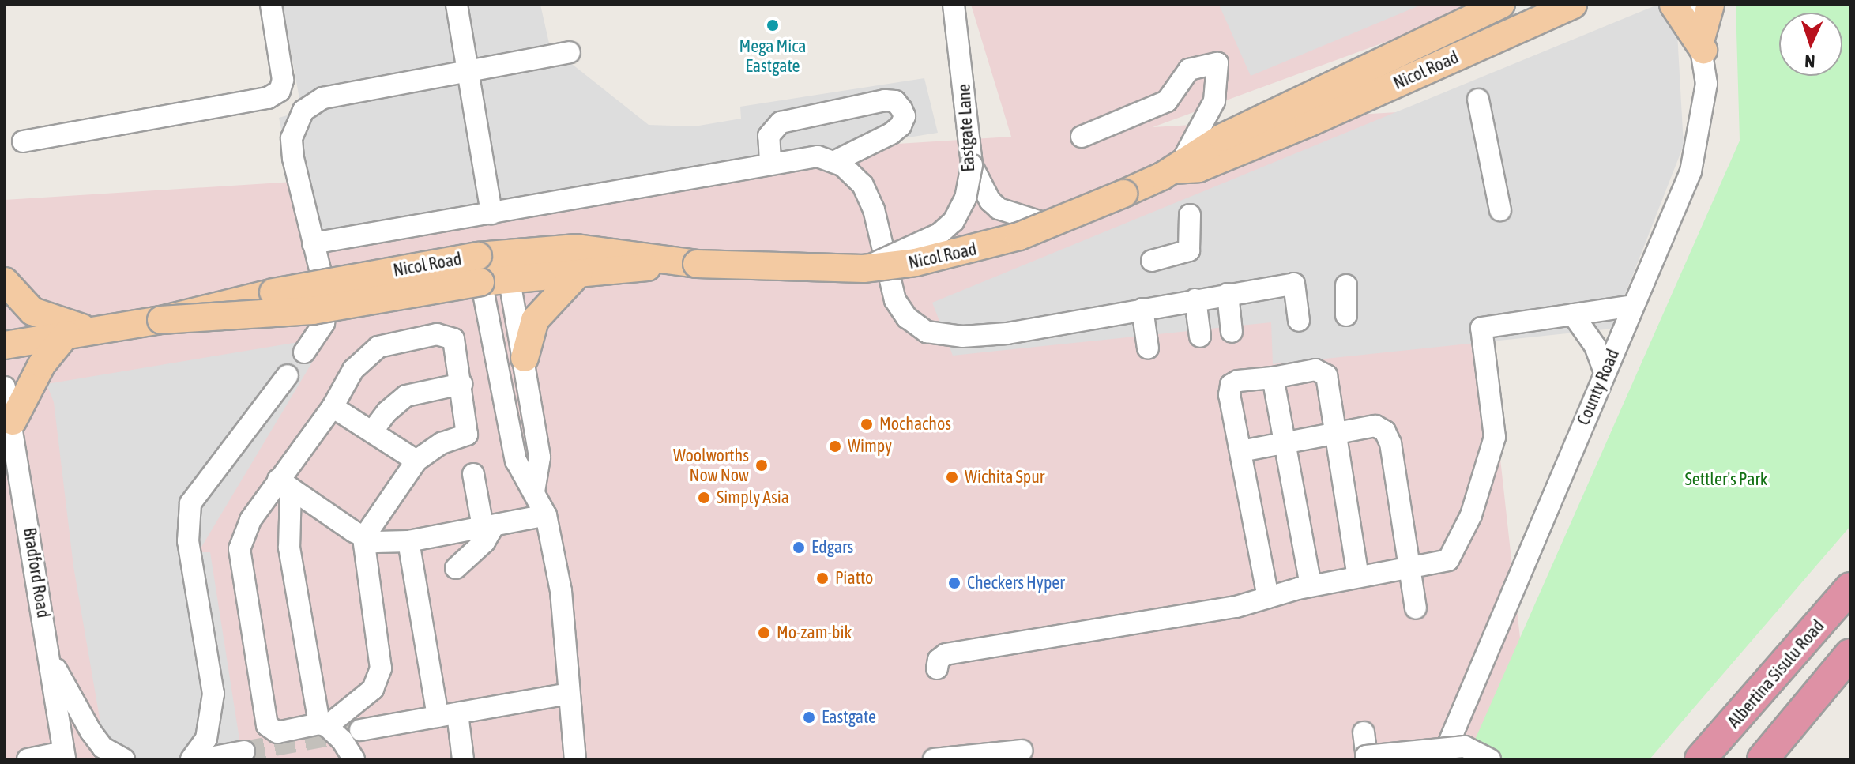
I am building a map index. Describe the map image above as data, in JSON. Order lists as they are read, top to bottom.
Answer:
{
  "streets": {
    "highway": ["Albertina Sisulu Road"],
    "main road": ["Nicol Road"],
    "street": ["Eastgate Lane", "County Road", "Bradford Road"]
  },
  "crossings": [
    ["Nicol Road", "Eastgate Lane"]
  ],
  "parks": ["Settler's Park"],
  "places": [
    "Mega Mica Eastgate",
    "Mochachos",
    "Wimpy",
    "Woolworths Now Now",
    "Wichita Spur",
    "Simply Asia",
    "Edgars",
    "Piatto",
    "Checkers Hyper",
    "Mo-zam-bik",
    "Eastgate"
  ],
  "north": "bottom"
}
